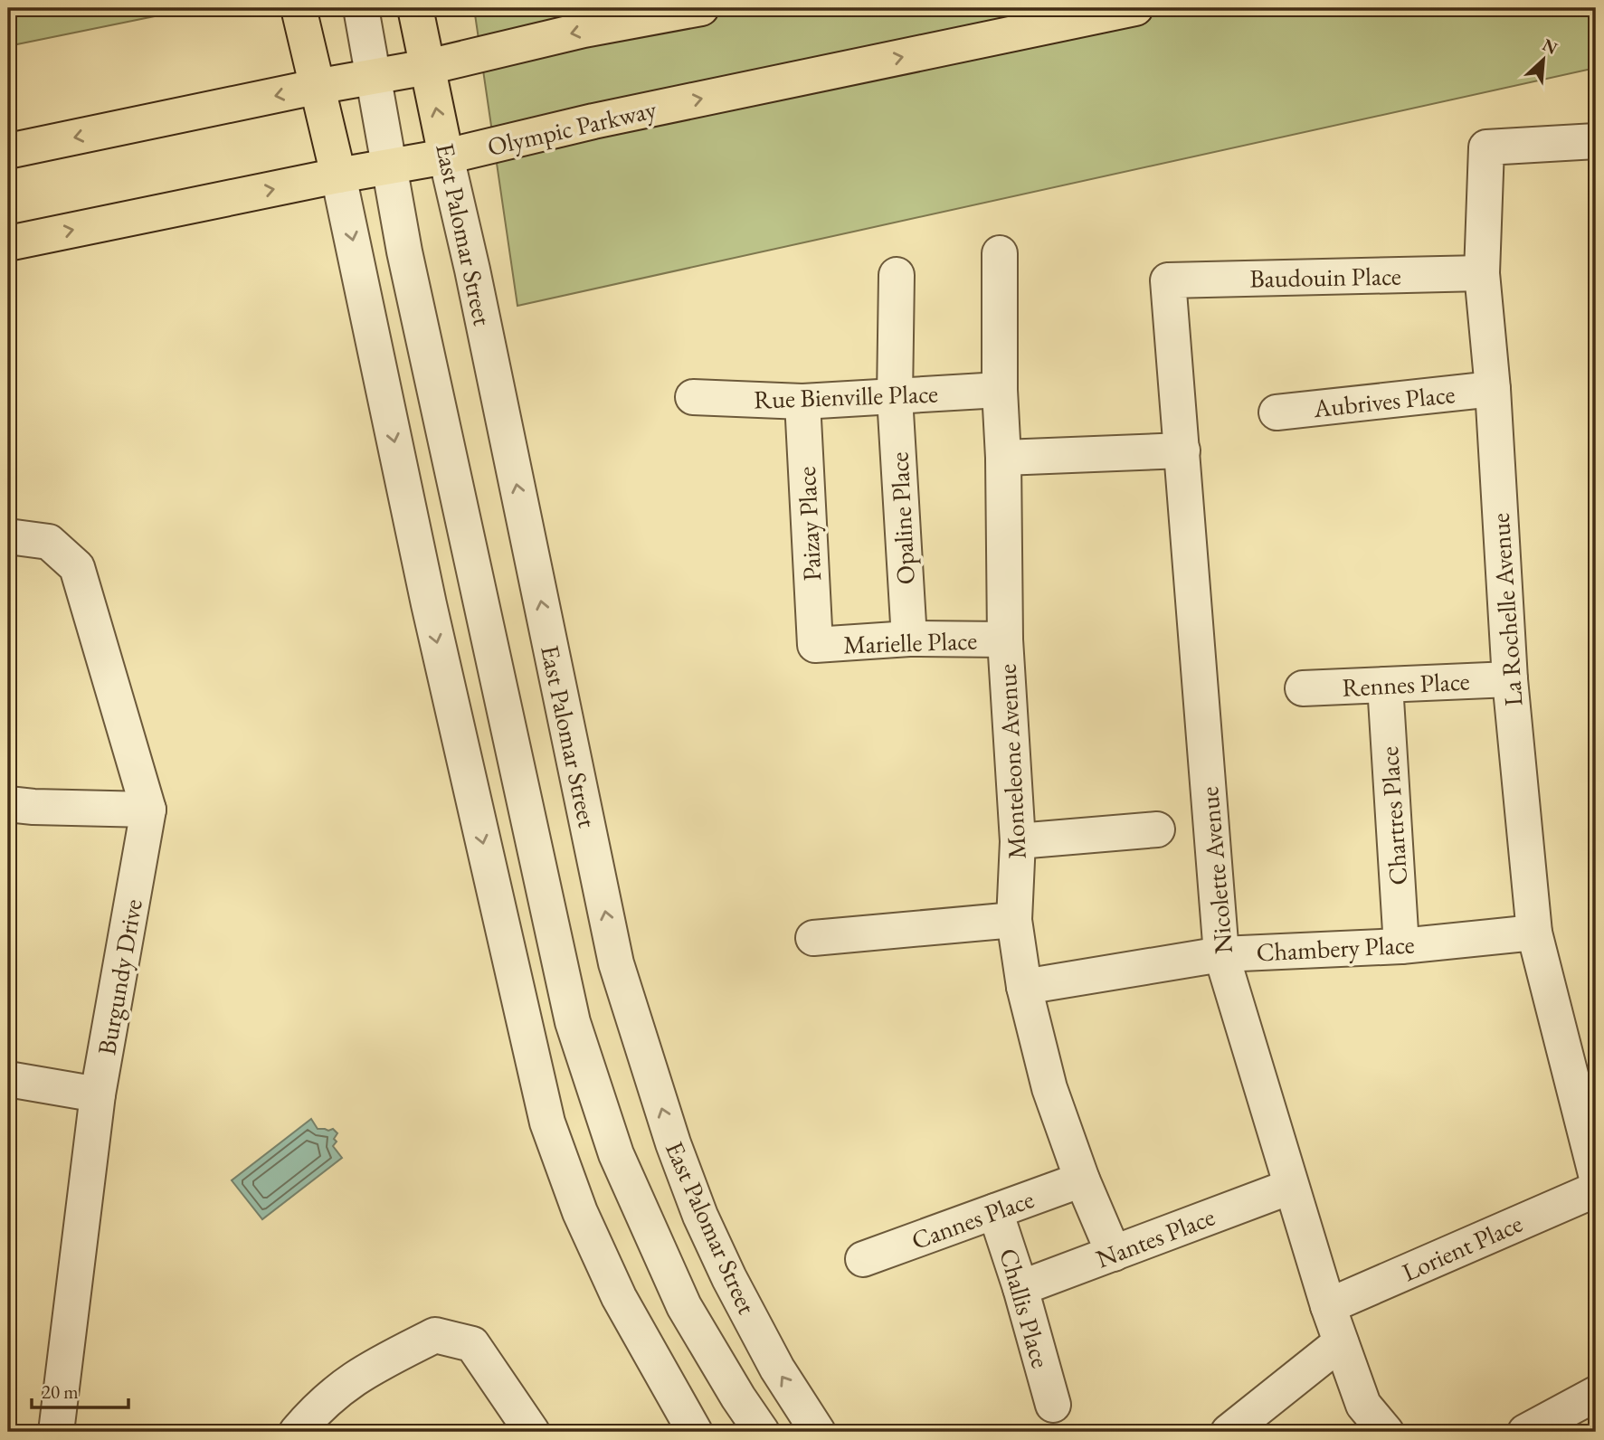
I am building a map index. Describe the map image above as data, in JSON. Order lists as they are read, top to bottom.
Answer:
{
  "streets": {
    "main road": ["Olympic Parkway", "East Palomar Street"],
    "street": [
      "Baudouin Place",
      "Rue Bienville Place",
      "Aubrives Place",
      "Opaline Place",
      "Paizay Place",
      "La Rochelle Avenue",
      "Marielle Place",
      "Rennes Place",
      "Monteleone Avenue",
      "Chartres Place",
      "Nicolette Avenue",
      "Chambery Place",
      "Burgundy Drive",
      "Cannes Place",
      "Nantes Place",
      "Lorient Place",
      "Challis Place"
    ]
  },
  "crossings": [
    ["Olympic Parkway", "East Palomar Street"],
    ["Baudouin Place", "La Rochelle Avenue"],
    ["Baudouin Place", "Nicolette Avenue"],
    ["Rue Bienville Place", "Opaline Place"],
    ["Rue Bienville Place", "Paizay Place"],
    ["Rue Bienville Place", "Monteleone Avenue"],
    ["Aubrives Place", "La Rochelle Avenue"],
    ["Opaline Place", "Marielle Place"],
    ["Paizay Place", "Marielle Place"],
    ["La Rochelle Avenue", "Rennes Place"],
    ["La Rochelle Avenue", "Chambery Place"],
    ["Marielle Place", "Monteleone Avenue"],
    ["Rennes Place", "Chartres Place"],
    ["Monteleone Avenue", "Chambery Place"],
    ["Monteleone Avenue", "Cannes Place"],
    ["Monteleone Avenue", "Nantes Place"],
    ["Chartres Place", "Chambery Place"],
    ["Nicolette Avenue", "Chambery Place"],
    ["Nicolette Avenue", "Nantes Place"],
    ["Nicolette Avenue", "Lorient Place"],
    ["Cannes Place", "Challis Place"],
    ["Nantes Place", "Challis Place"]
  ],
  "one_way": ["East Palomar Street"],
  "scale_bar": "20 m",
  "north": "top right"
}
